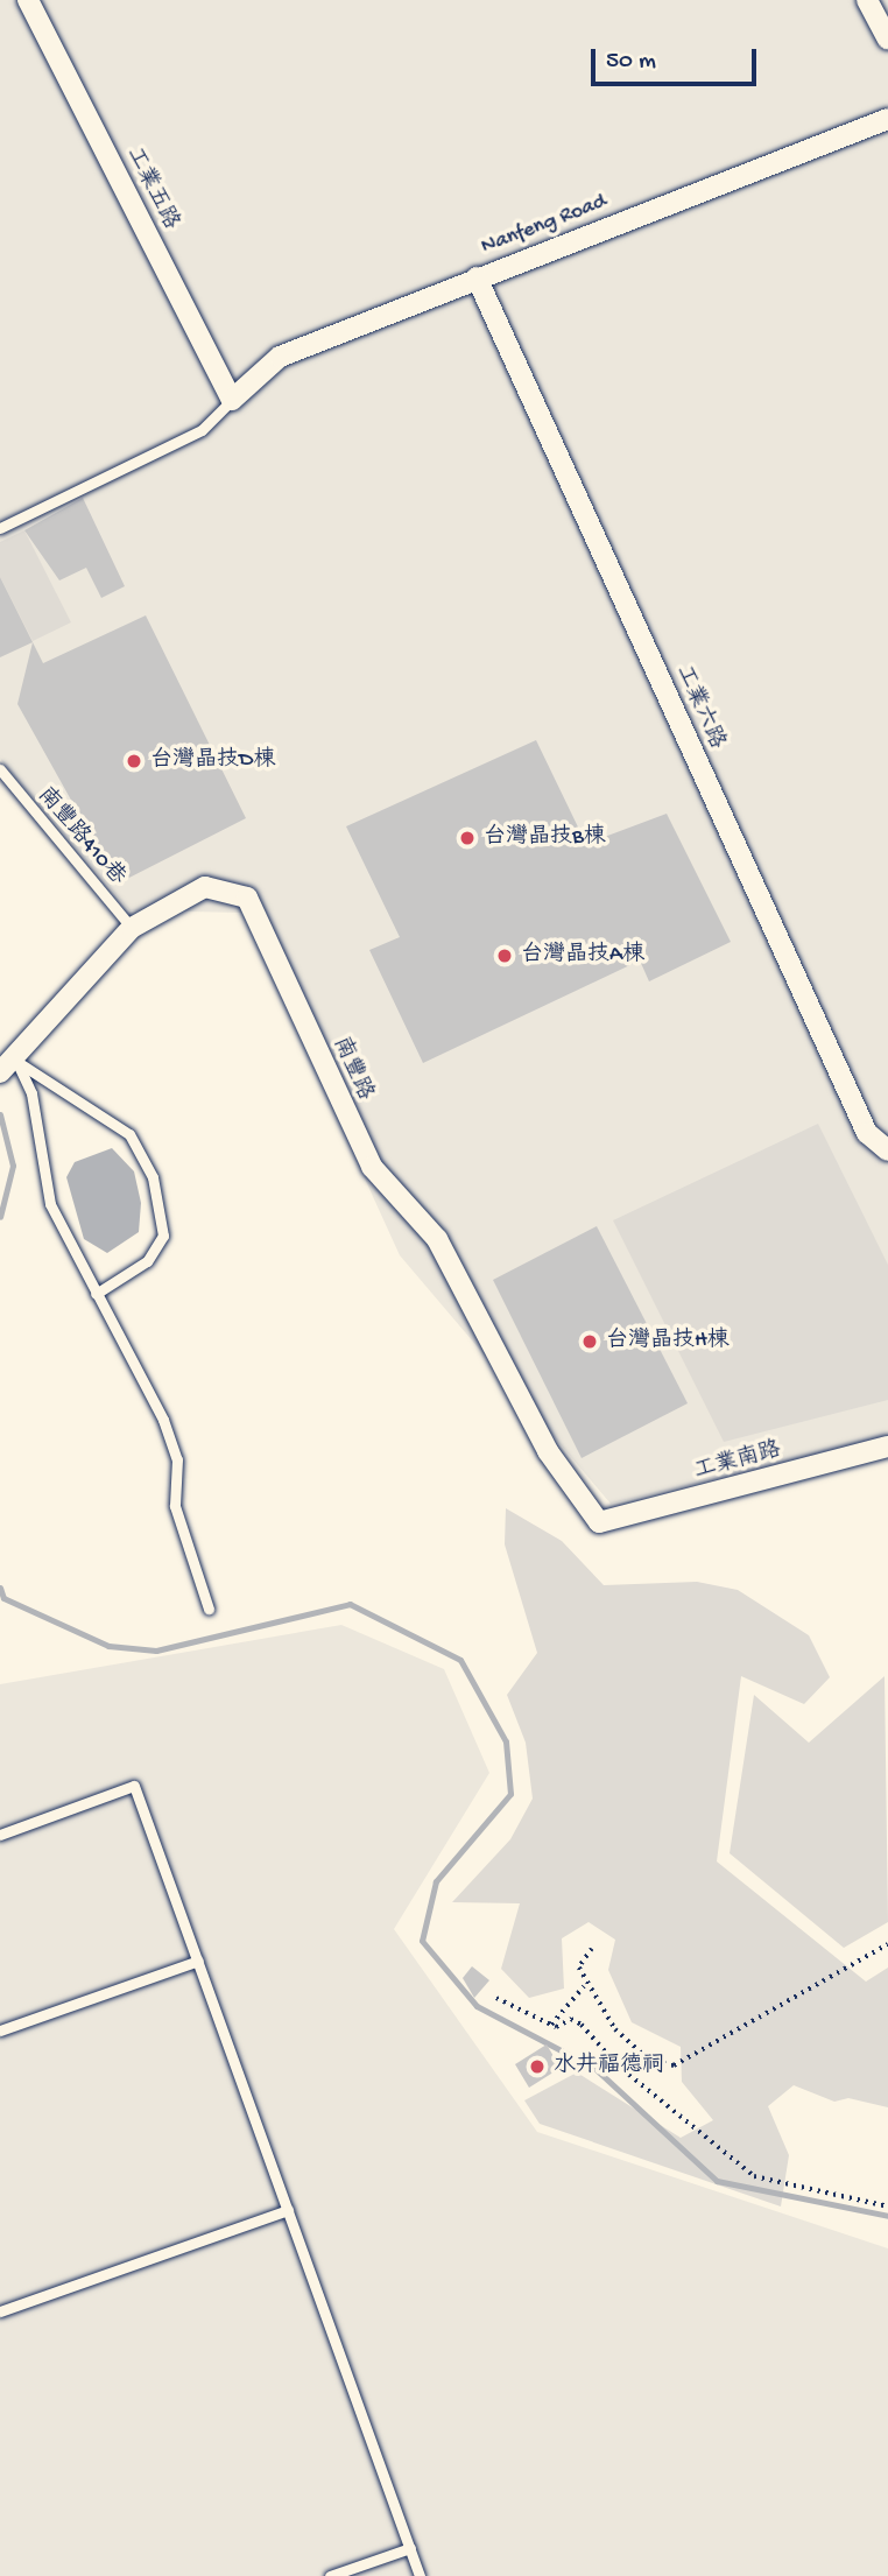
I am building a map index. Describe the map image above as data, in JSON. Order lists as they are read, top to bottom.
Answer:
{
  "streets": {
    "street": [
      "工業五路",
      "Nanfeng Road",
      "工業六路",
      "南豐路",
      "工業南路"
    ],
    "lane": ["南豐路410巷"]
  },
  "crossings": [
    ["工業五路", "Nanfeng Road"],
    ["Nanfeng Road", "工業六路"],
    ["南豐路410巷", "南豐路"],
    ["南豐路", "工業南路"]
  ],
  "places": [
    "台灣晶技D棟",
    "台灣晶技B棟",
    "台灣晶技A棟",
    "台灣晶技H棟",
    "水井福德祠"
  ],
  "scale_bar": "50 m"
}
